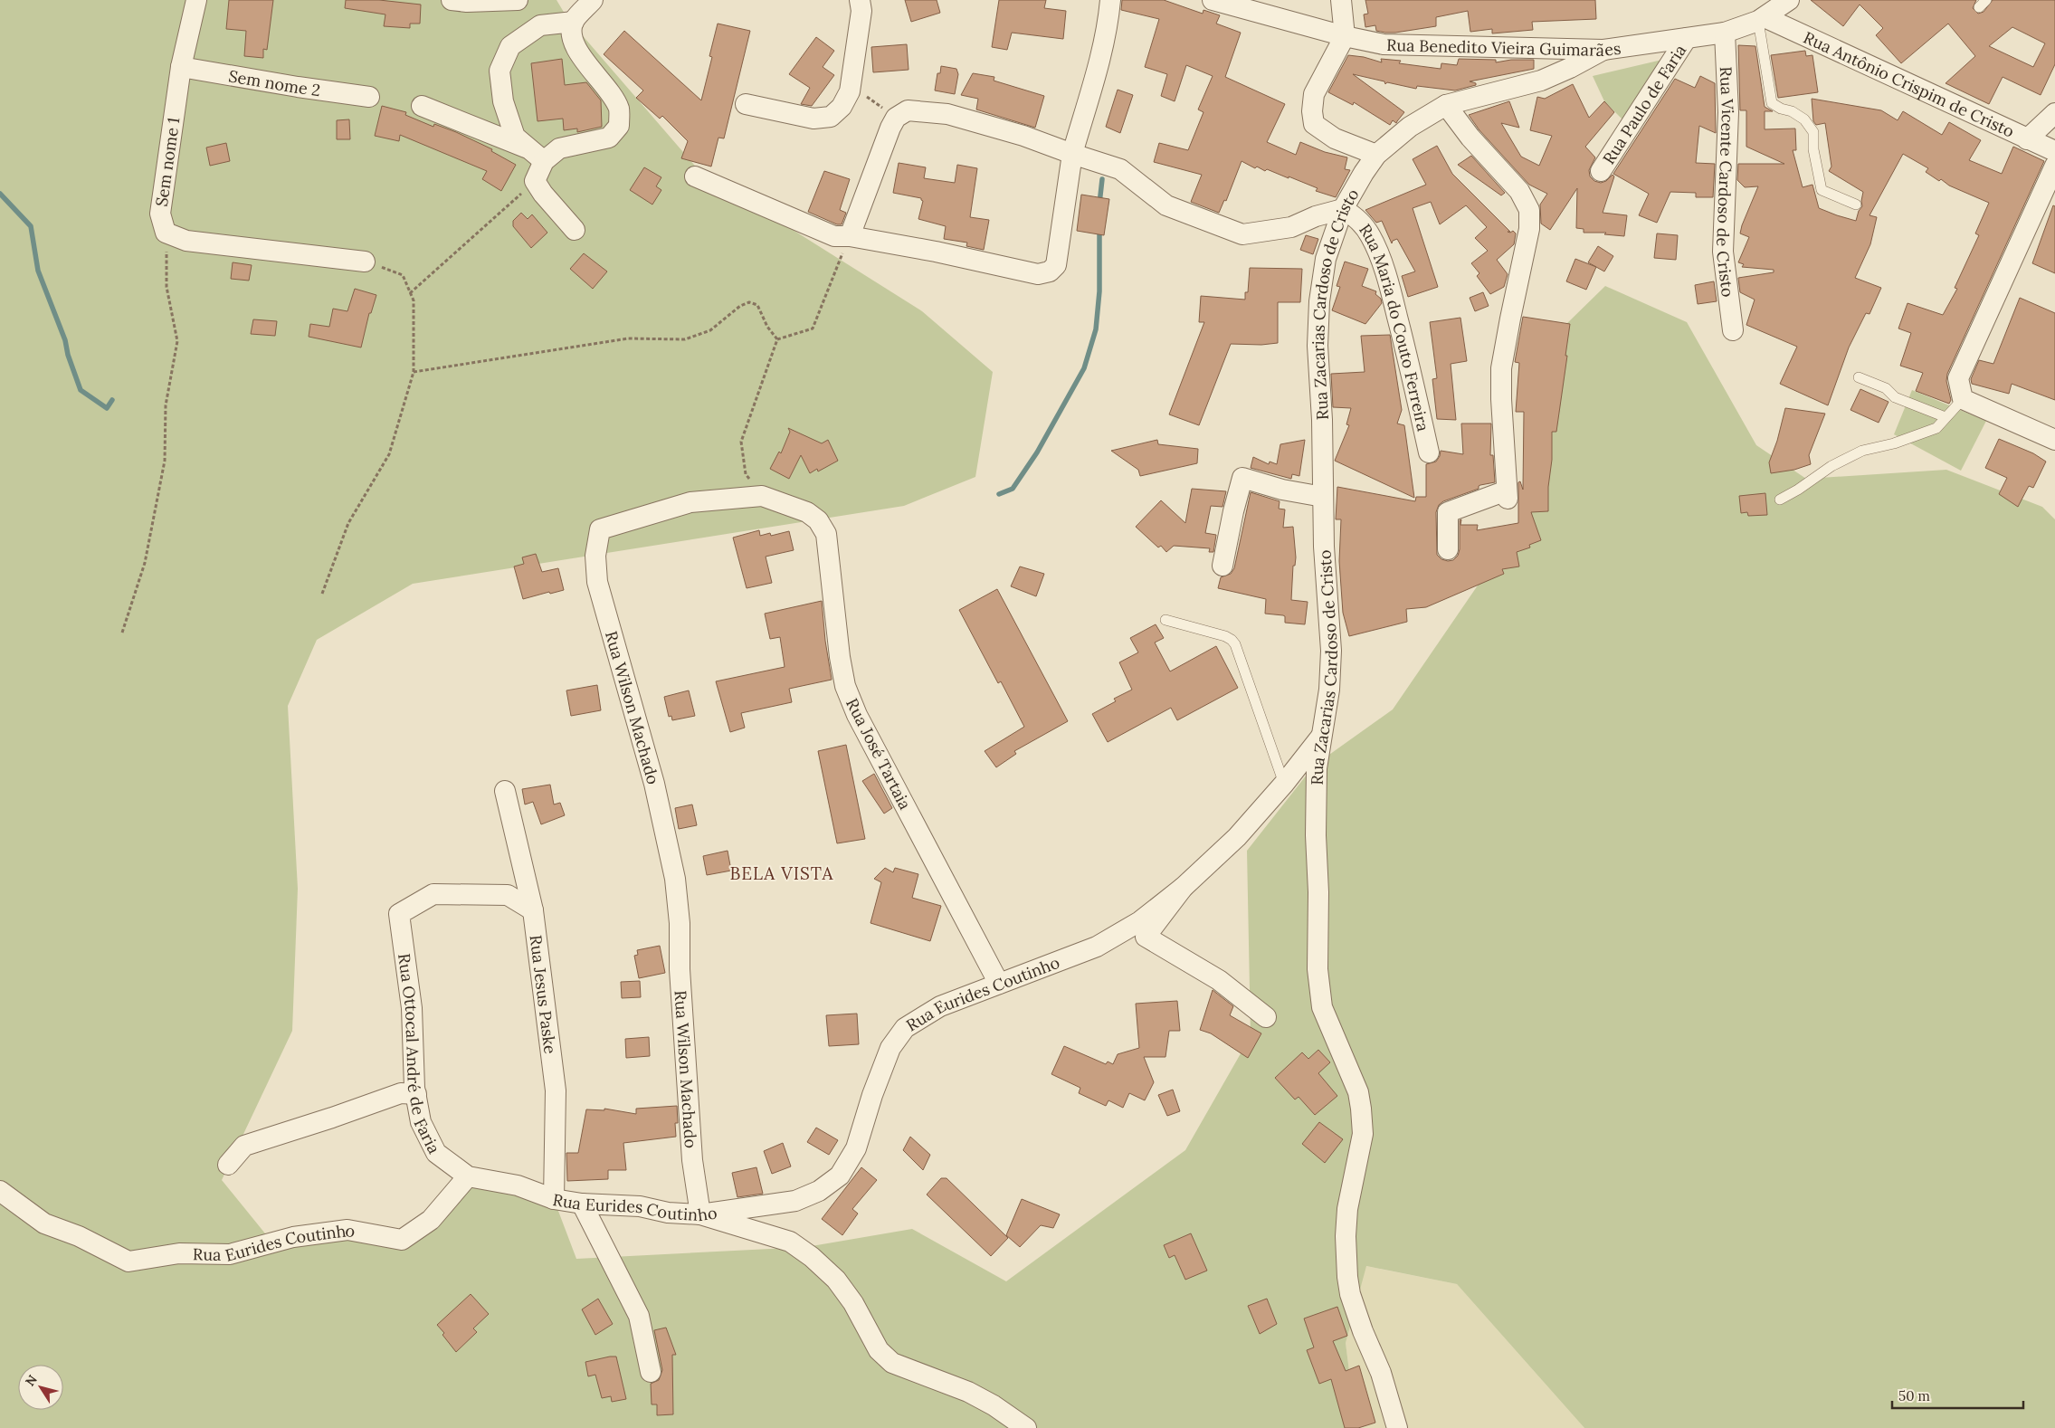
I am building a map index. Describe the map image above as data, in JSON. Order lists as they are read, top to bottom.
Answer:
{
  "streets": {
    "street": [
      "Rua Benedito Vieira Guimarães",
      "Sem nome 2",
      "Rua Antônio Crispim de Cristo",
      "Rua Paulo de Faria",
      "Sem nome 1",
      "Rua Vicente Cardoso de Cristo",
      "Rua Zacarias Cardoso de Cristo",
      "Rua Maria do Couto Ferreira",
      "Rua Wilson Machado",
      "Rua José Tartaia",
      "Rua Jesus Paske",
      "Rua Eurides Coutinho",
      "Rua Ottocal André de Faria"
    ]
  },
  "crossings": [
    ["Rua Benedito Vieira Guimarães", "Rua Antônio Crispim de Cristo"],
    ["Rua Benedito Vieira Guimarães", "Rua Paulo de Faria"],
    ["Rua Benedito Vieira Guimarães", "Rua Vicente Cardoso de Cristo"],
    ["Rua Benedito Vieira Guimarães", "Rua Zacarias Cardoso de Cristo"],
    ["Sem nome 2", "Sem nome 1"],
    ["Rua Zacarias Cardoso de Cristo", "Rua Maria do Couto Ferreira"],
    ["Rua Wilson Machado", "Rua José Tartaia"],
    ["Rua Wilson Machado", "Rua Eurides Coutinho"],
    ["Rua José Tartaia", "Rua Eurides Coutinho"],
    ["Rua Jesus Paske", "Rua Eurides Coutinho"],
    ["Rua Jesus Paske", "Rua Ottocal André de Faria"],
    ["Rua Eurides Coutinho", "Rua Ottocal André de Faria"]
  ],
  "districts": ["BELA VISTA"],
  "scale_bar": "50 m",
  "north": "top left"
}
